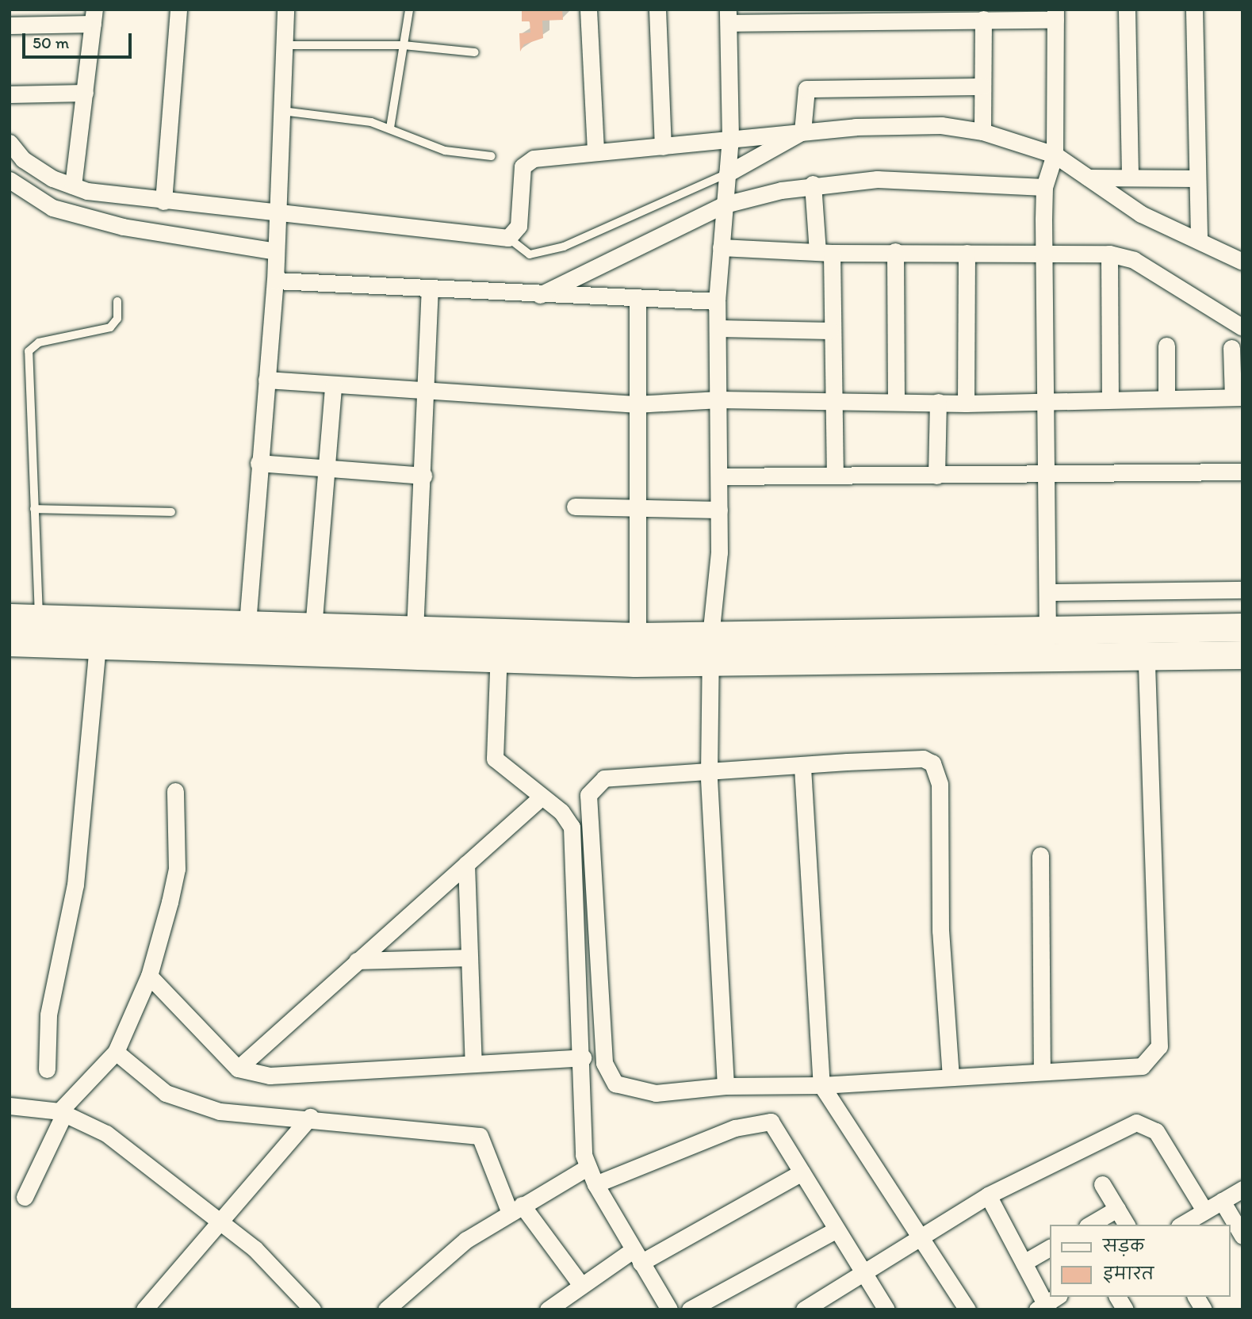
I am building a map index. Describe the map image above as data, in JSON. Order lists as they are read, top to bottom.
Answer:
{
  "legend": ["सड़क", "इमारत"],
  "scale_bar": "50 m"
}
